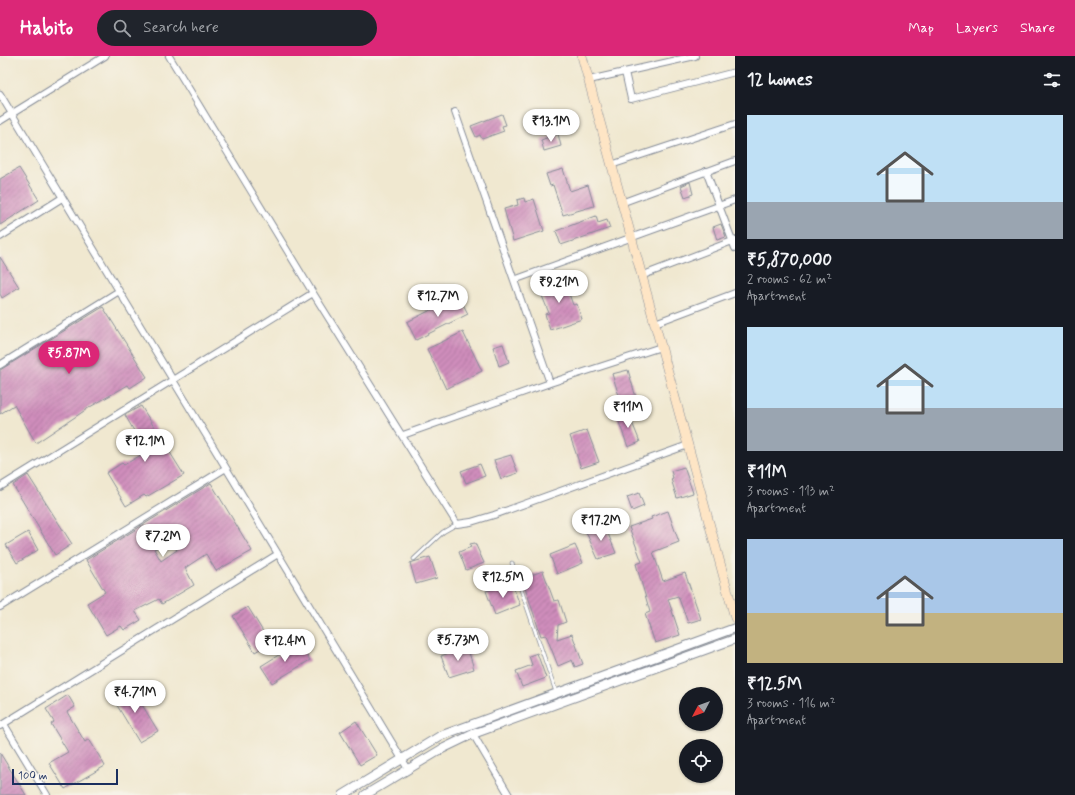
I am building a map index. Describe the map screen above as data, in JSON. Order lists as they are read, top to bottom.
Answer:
{
  "scale_bar": "100 m",
  "north": "bottom left",
  "page": {
    "header": "Habito",
    "search": "Search here",
    "nav": ["Map", "Layers", "Share"],
    "heading": "12 homes",
    "list": [
      {
        "name": "₹5,870,000",
        "note": "2 rooms · 62 m² · Apartment"
      },
      {
        "name": "₹11M",
        "note": "3 rooms · 113 m² · Apartment"
      },
      {
        "name": "₹12.5M",
        "note": "3 rooms · 116 m² · Apartment"
      }
    ],
    "price": [
      "₹13.1M",
      "₹9.21M",
      "₹12.7M",
      "₹5.87M",
      "₹11M",
      "₹12.1M",
      "₹17.2M",
      "₹7.2M",
      "₹12.5M",
      "₹5.73M",
      "₹12.4M",
      "₹4.71M"
    ],
    "scale": "100 m"
  }
}
